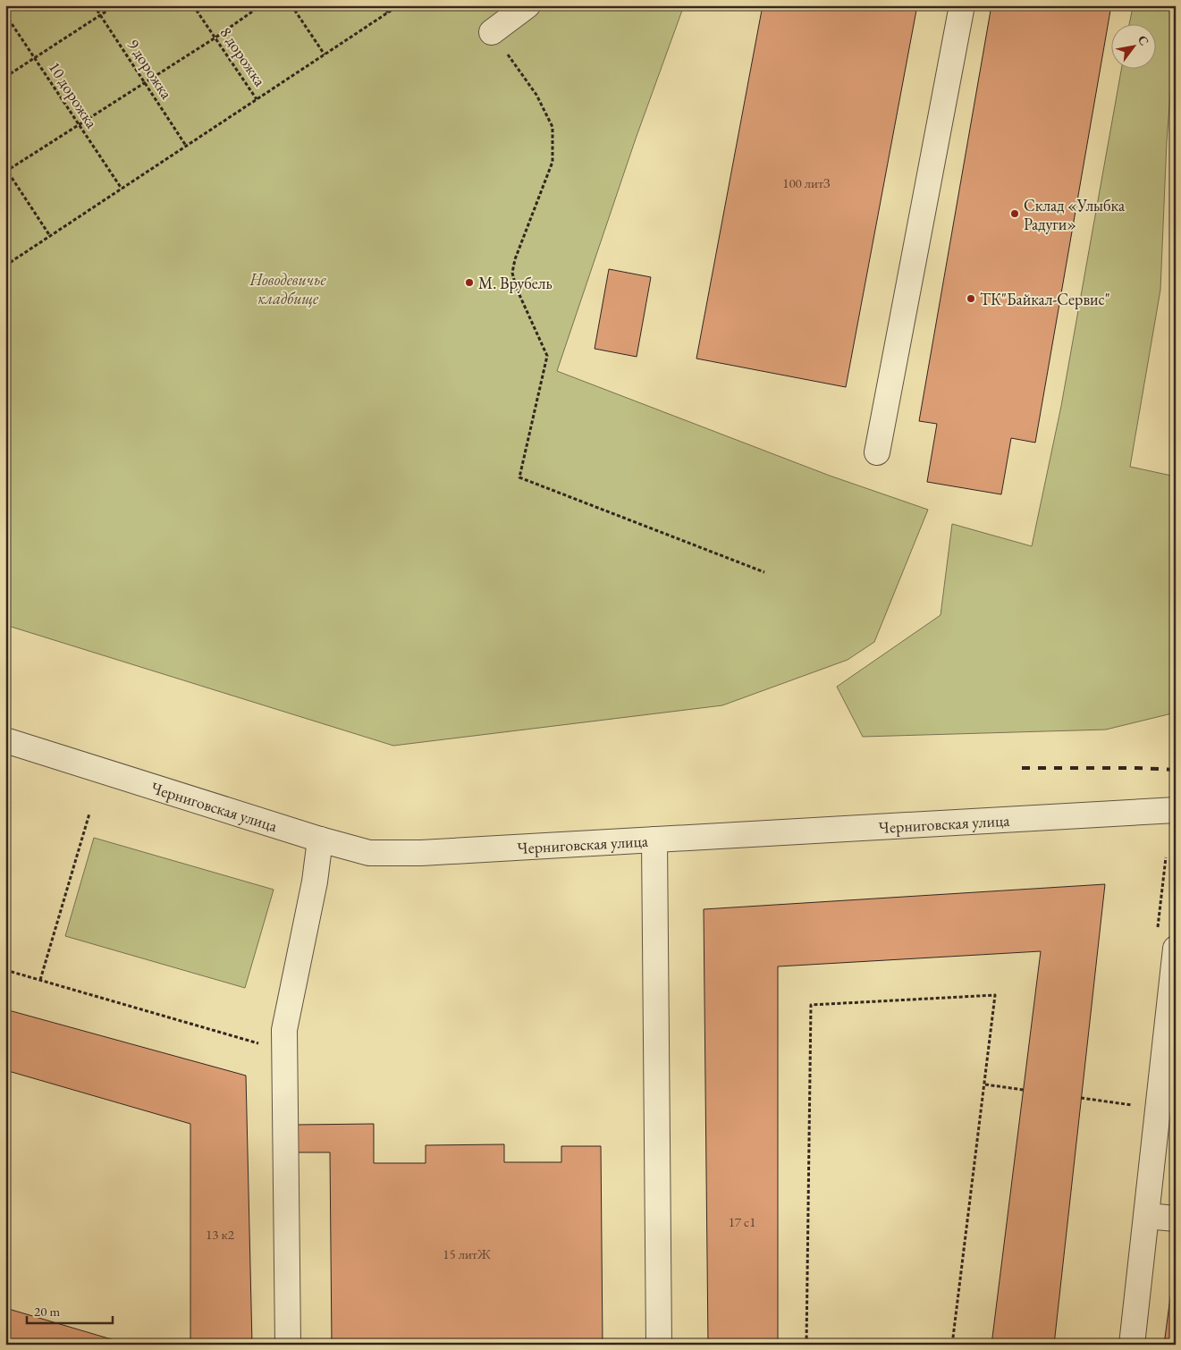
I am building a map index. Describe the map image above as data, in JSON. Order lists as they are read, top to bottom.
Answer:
{
  "streets": {
    "street": ["Черниговская улица"],
    "path": ["8 дорожка", "9 дорожка", "10 дорожка"]
  },
  "parks": ["Новодевичье кладбище"],
  "places": ["Склад «Улыбка Радуги»", "М. Врубель", "ТК\"Байкал-Сервис\""],
  "house_numbers": [
    "100 литЗ",
    "17 с1",
    "13 к2",
    "15 литЖ"
  ],
  "scale_bar": "20 m",
  "north": "top right"
}
